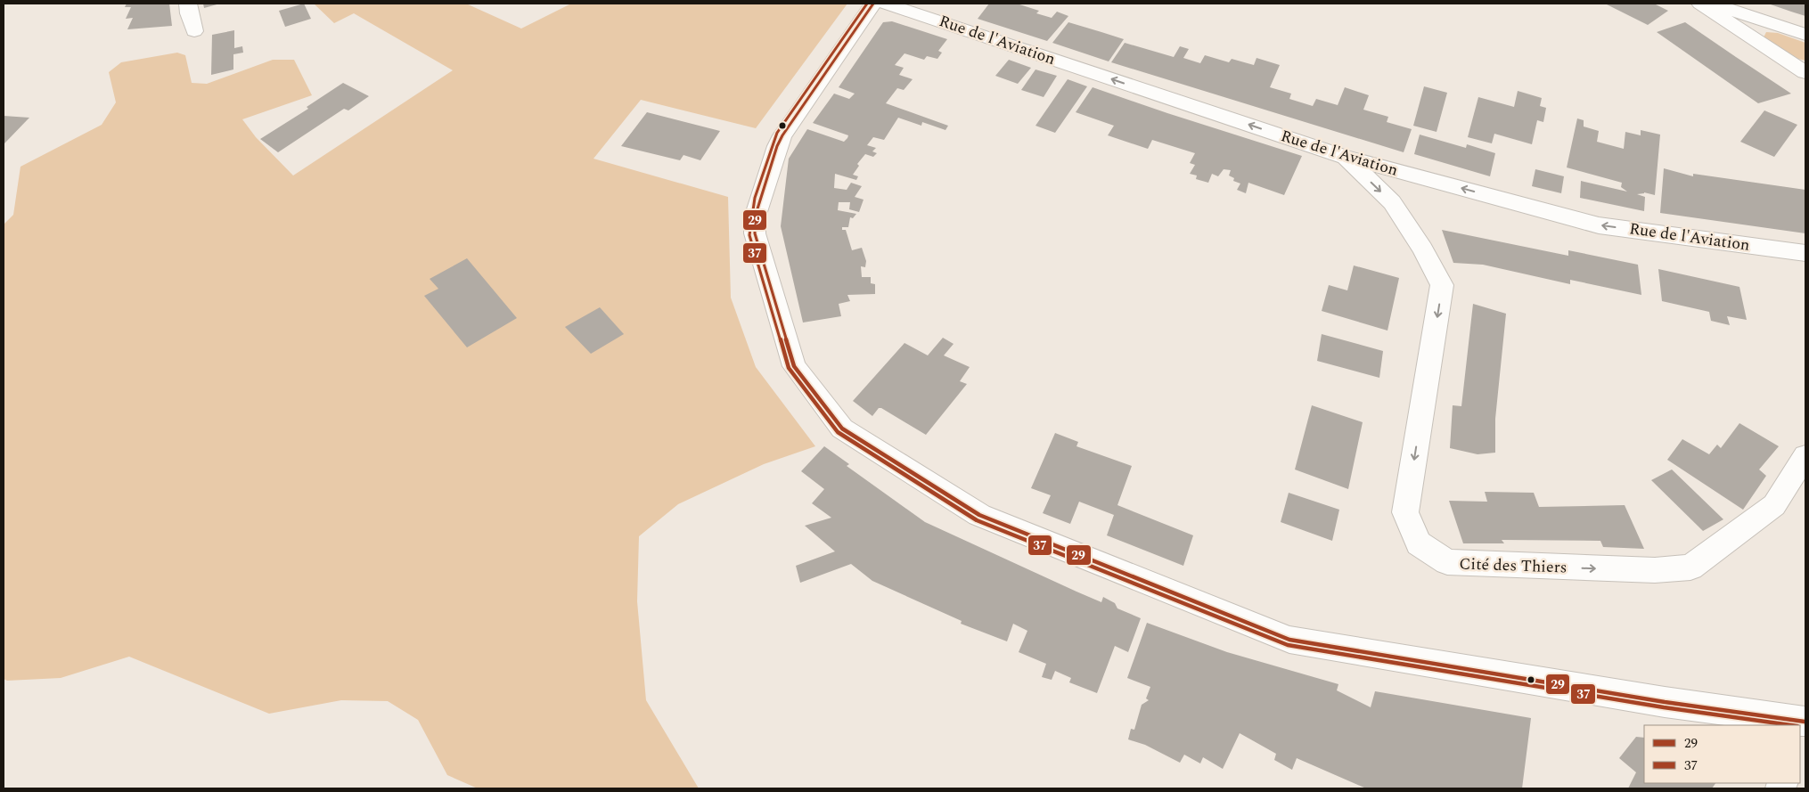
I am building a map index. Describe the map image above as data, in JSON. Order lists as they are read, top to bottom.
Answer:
{
  "streets": {
    "street": ["Rue de l'Aviation", "Cité des Thiers"]
  },
  "crossings": [
    ["Rue de l'Aviation", "Cité des Thiers"]
  ],
  "one_way": ["Rue de l'Aviation"],
  "lines": ["transit line 29", "transit line 37"],
  "legend": ["29", "37"]
}
